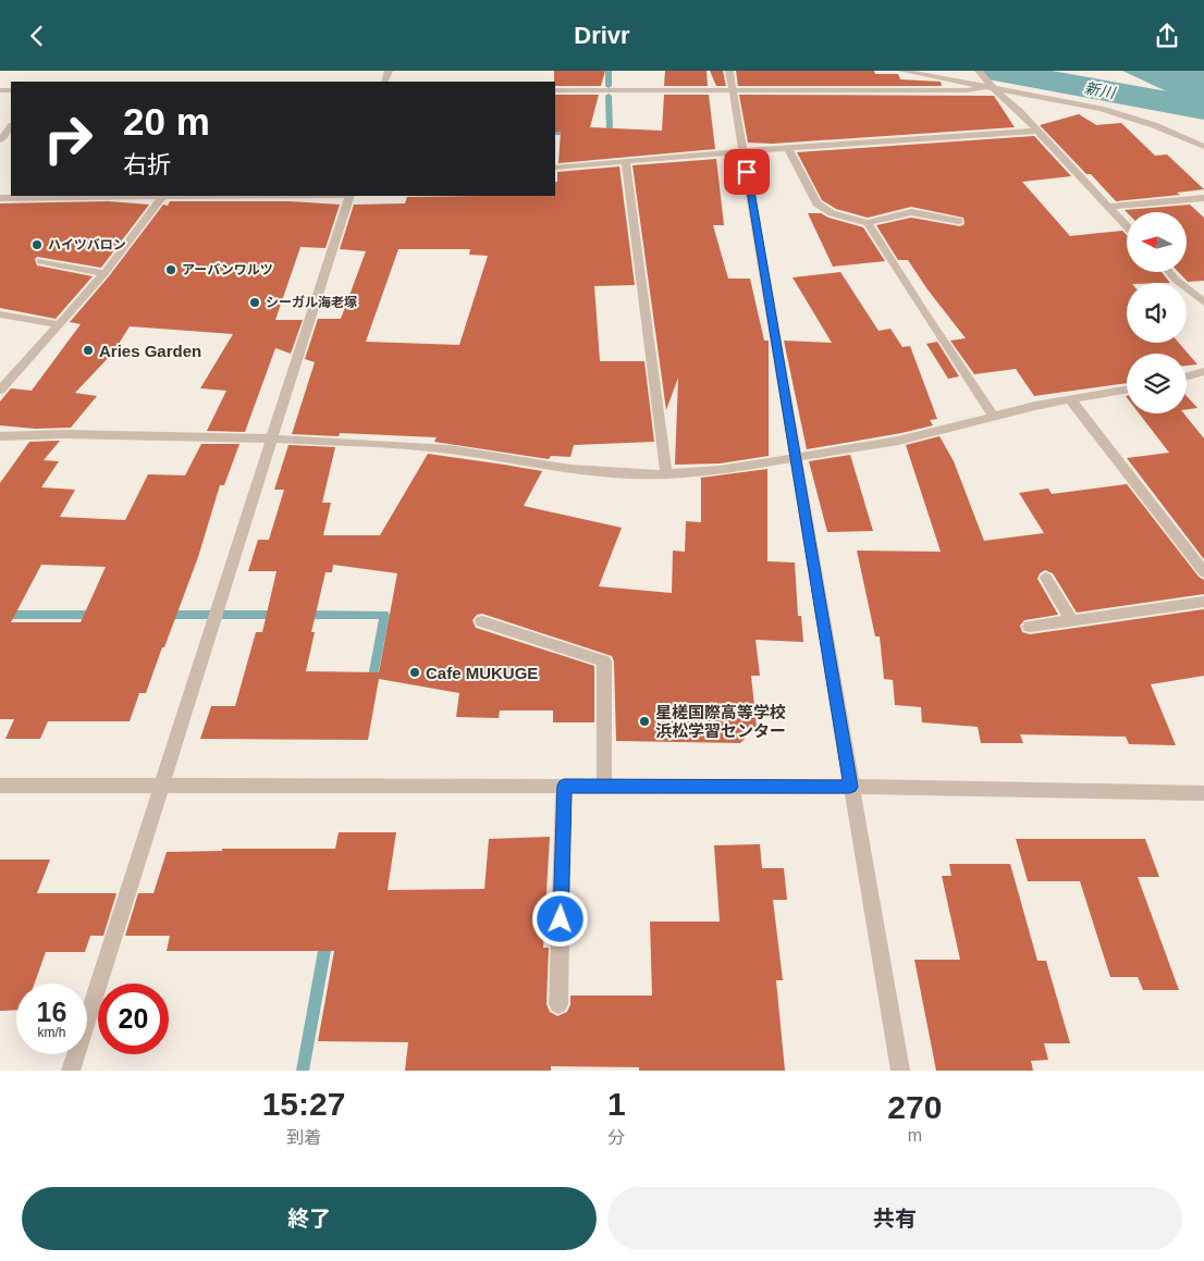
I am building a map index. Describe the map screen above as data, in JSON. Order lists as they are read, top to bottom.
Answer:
{
  "water": ["新川"],
  "places": [
    "ハイツバロン",
    "アーバンワルツ",
    "シーガル海老塚",
    "Aries Garden",
    "Cafe MUKUGE",
    "星槎国際高等学校 浜松学習センター"
  ],
  "north": "left",
  "page": {
    "header": "Drivr",
    "turn": ["20 m", "右折"],
    "speed": "16 km/h",
    "limit": "20",
    "eta": [
      "15:27",
      "到着",
      "1",
      "分",
      "270",
      "m"
    ],
    "buttons": ["終了", "共有"]
  }
}
